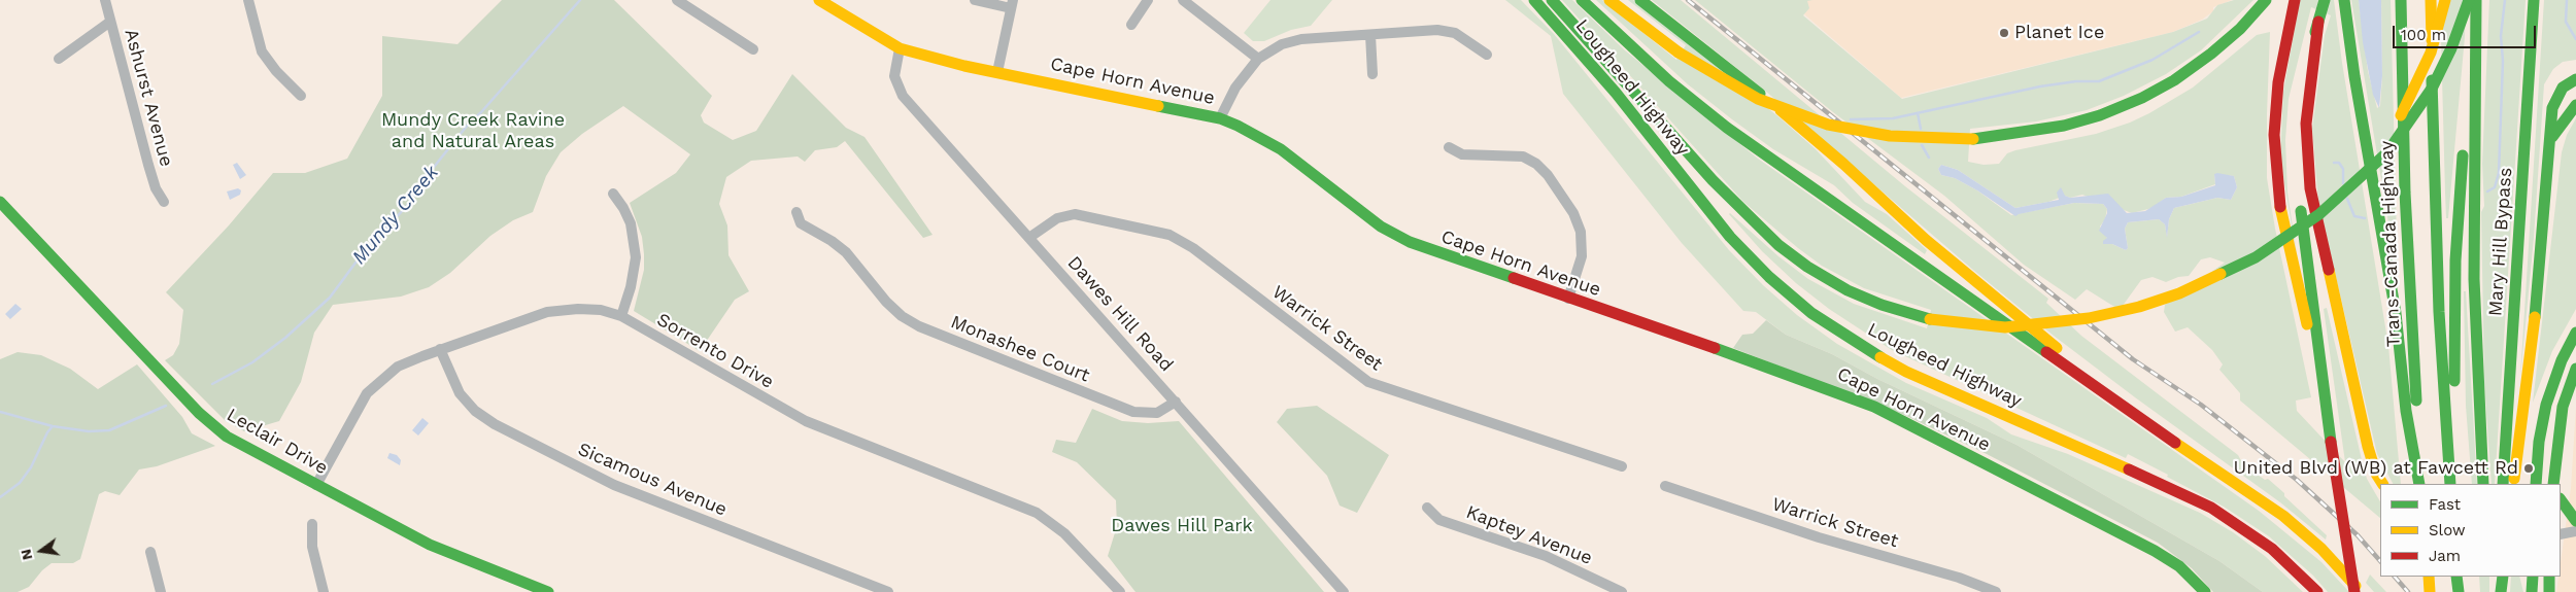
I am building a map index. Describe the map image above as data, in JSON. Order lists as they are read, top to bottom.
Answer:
{
  "streets": {
    "main road": [
      "Cape Horn Avenue",
      "Lougheed Highway",
      "Mary Hill Bypass",
      "Trans-Canada Highway",
      "Leclair Drive"
    ],
    "street": [
      "Ashurst Avenue",
      "Dawes Hill Road",
      "Warrick Street",
      "Monashee Court",
      "Sorrento Drive",
      "Sicamous Avenue",
      "Kaptey Avenue"
    ]
  },
  "crossings": [
    ["Cape Horn Avenue", "Dawes Hill Road"],
    ["Dawes Hill Road", "Warrick Street"],
    ["Dawes Hill Road", "Monashee Court"],
    ["Sorrento Drive", "Leclair Drive"],
    ["Sorrento Drive", "Sicamous Avenue"]
  ],
  "water": ["Mundy Creek"],
  "parks": ["Mundy Creek Ravine and Natural Areas", "Dawes Hill Park"],
  "places": ["Planet Ice", "United Blvd (WB) at Fawcett Rd"],
  "legend": ["Fast", "Slow", "Jam"],
  "scale_bar": "100 m",
  "north": "left"
}
